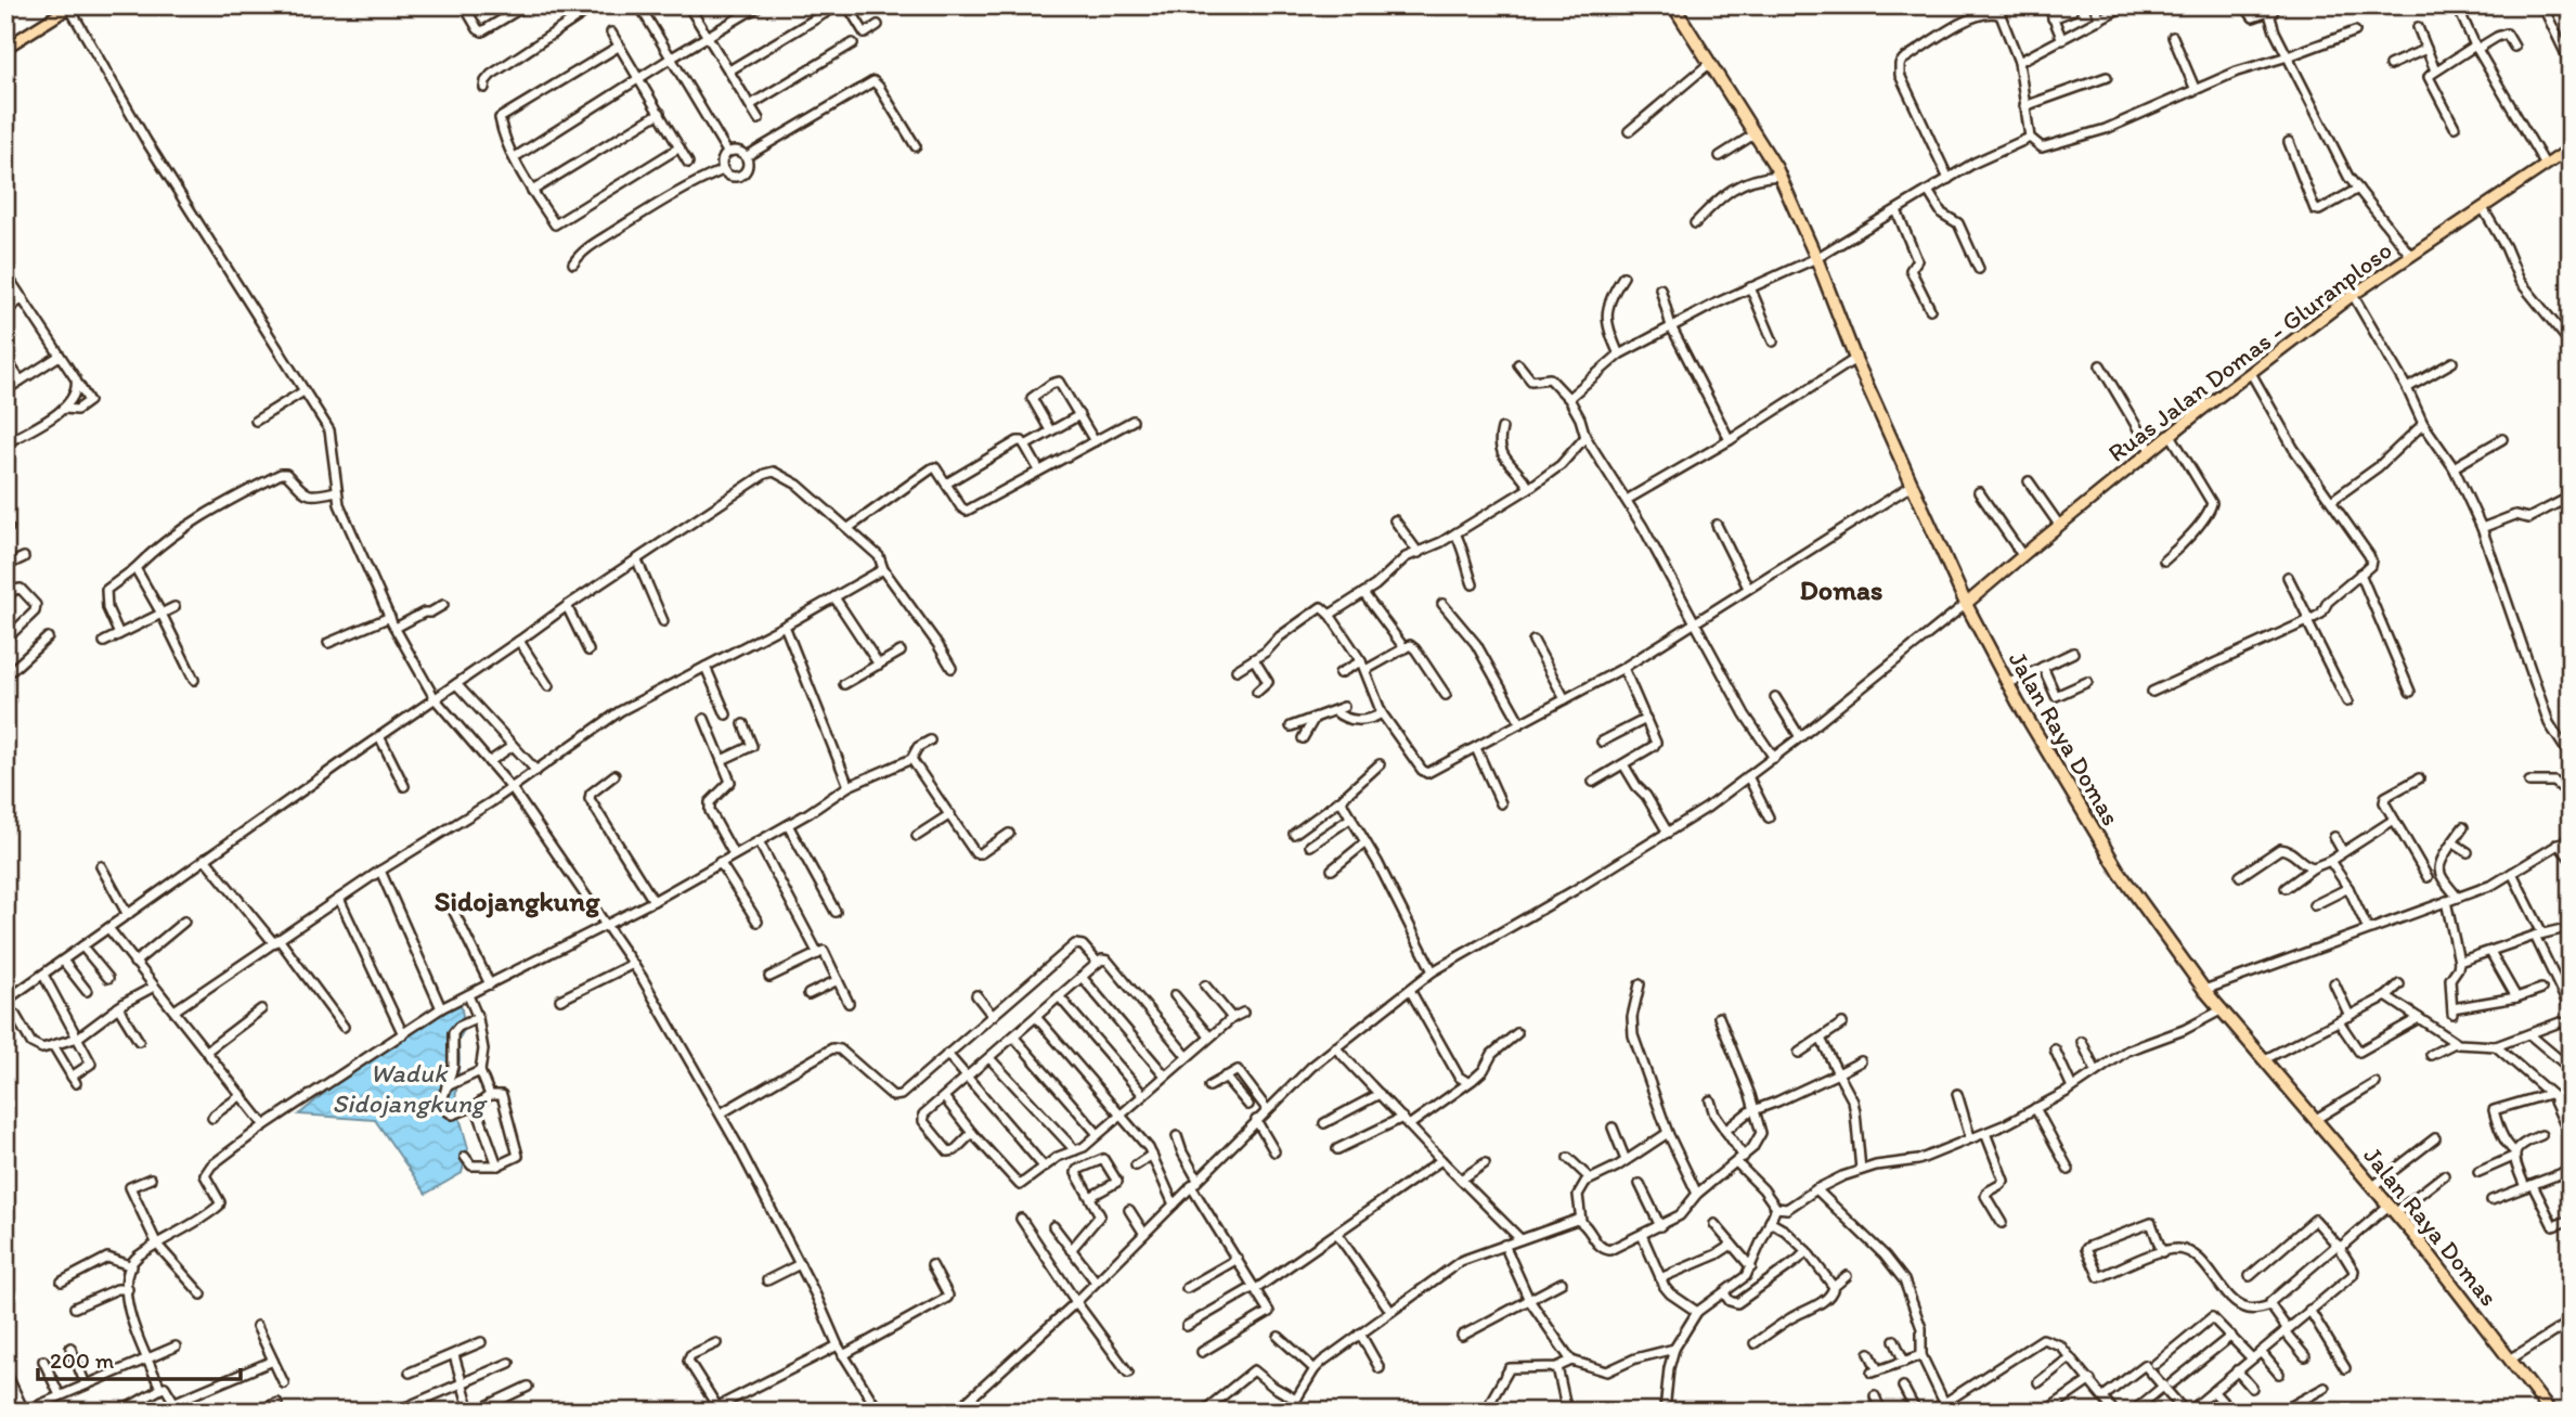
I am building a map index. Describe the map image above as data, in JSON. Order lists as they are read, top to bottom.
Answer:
{
  "streets": {
    "highway": ["Jalan Raya Domas"],
    "main road": ["Ruas Jalan Domas - Gluranploso"]
  },
  "crossings": [
    ["Ruas Jalan Domas - Gluranploso", "Jalan Raya Domas"]
  ],
  "districts": ["Domas", "Sidojangkung"],
  "water": ["Waduk Sidojangkung"],
  "scale_bar": "200 m"
}
